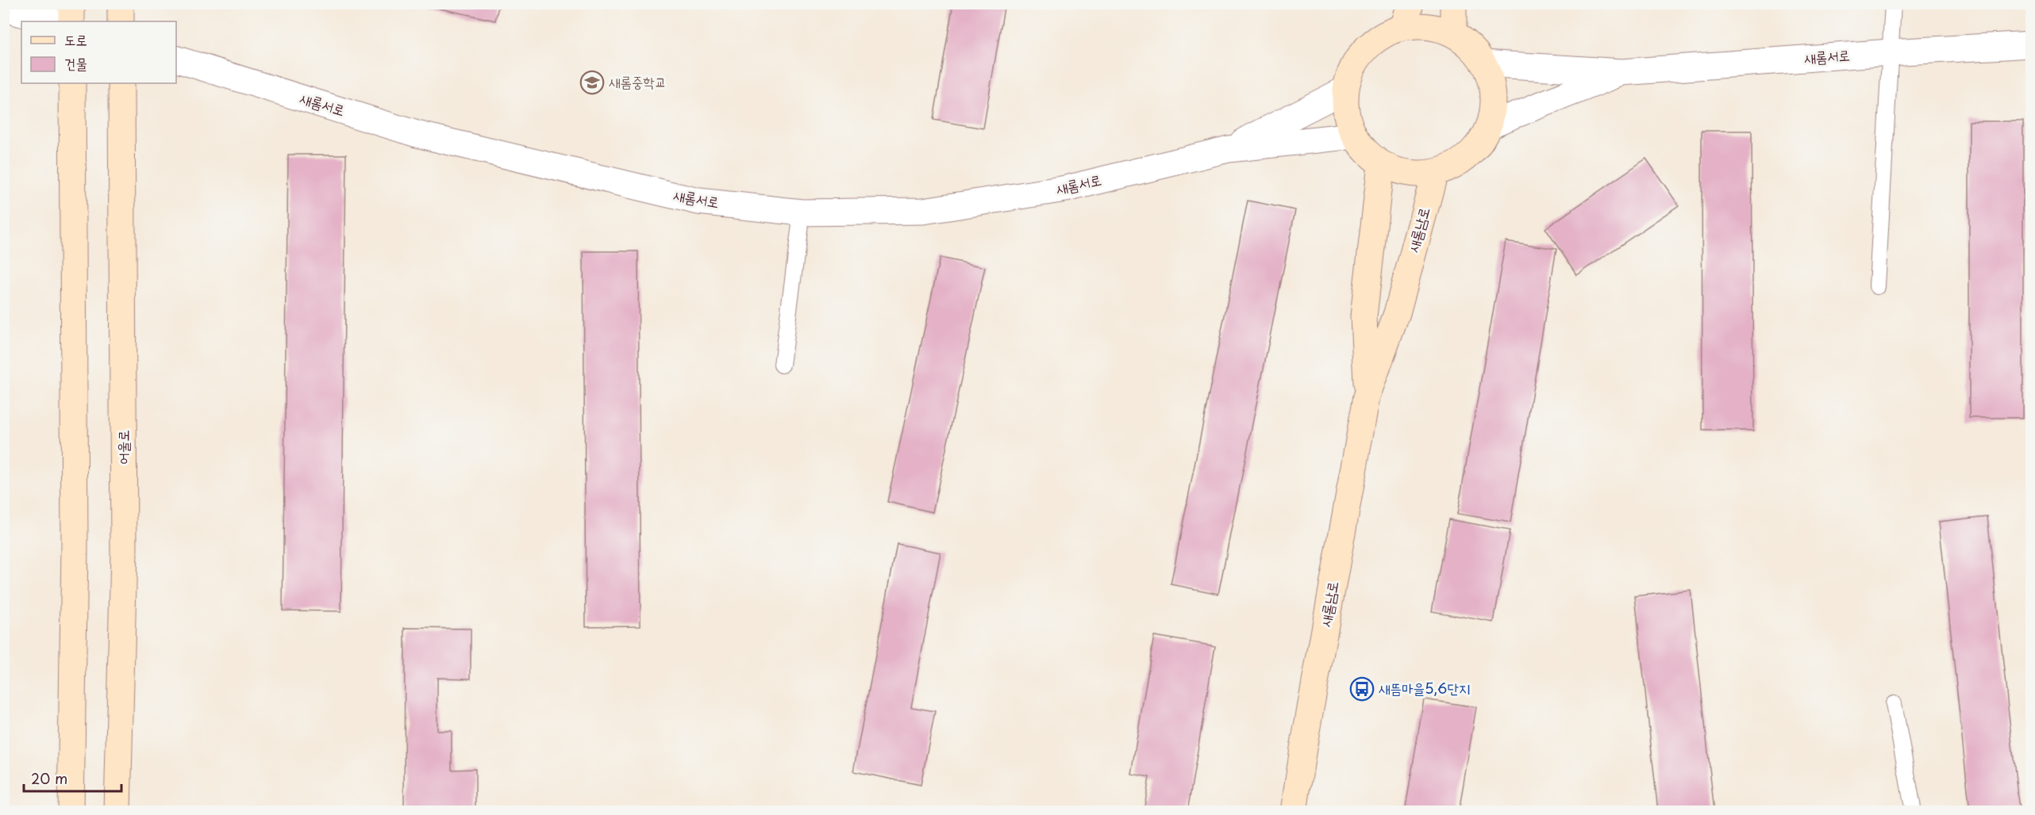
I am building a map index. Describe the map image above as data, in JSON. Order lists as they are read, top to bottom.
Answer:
{
  "streets": {
    "street": ["새롬서로", "새롬남로", "어울로"]
  },
  "places": {
    "school or university": ["새롬중학교"],
    "bus stop": ["새뜸마을5,6단지"]
  },
  "legend": ["도로", "건물"],
  "scale_bar": "20 m"
}
